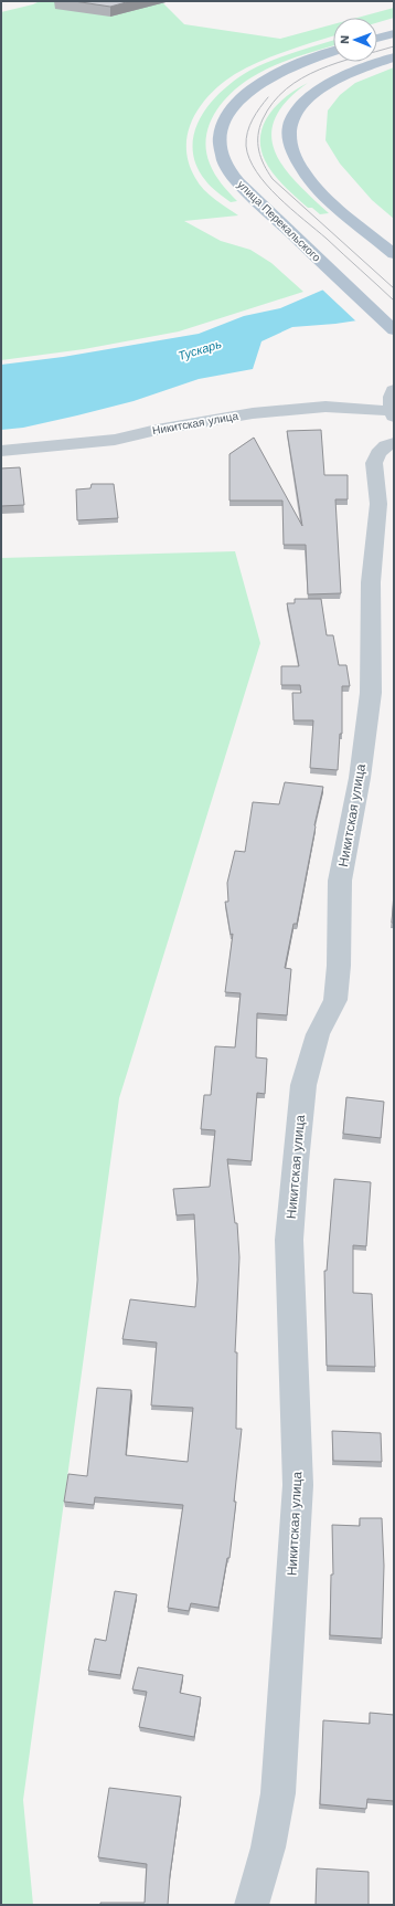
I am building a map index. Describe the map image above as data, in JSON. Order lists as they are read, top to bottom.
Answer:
{
  "streets": {
    "main road": ["улица Перекальского"],
    "street": ["Никитская улица"]
  },
  "water": ["Тускарь"],
  "north": "left"
}
